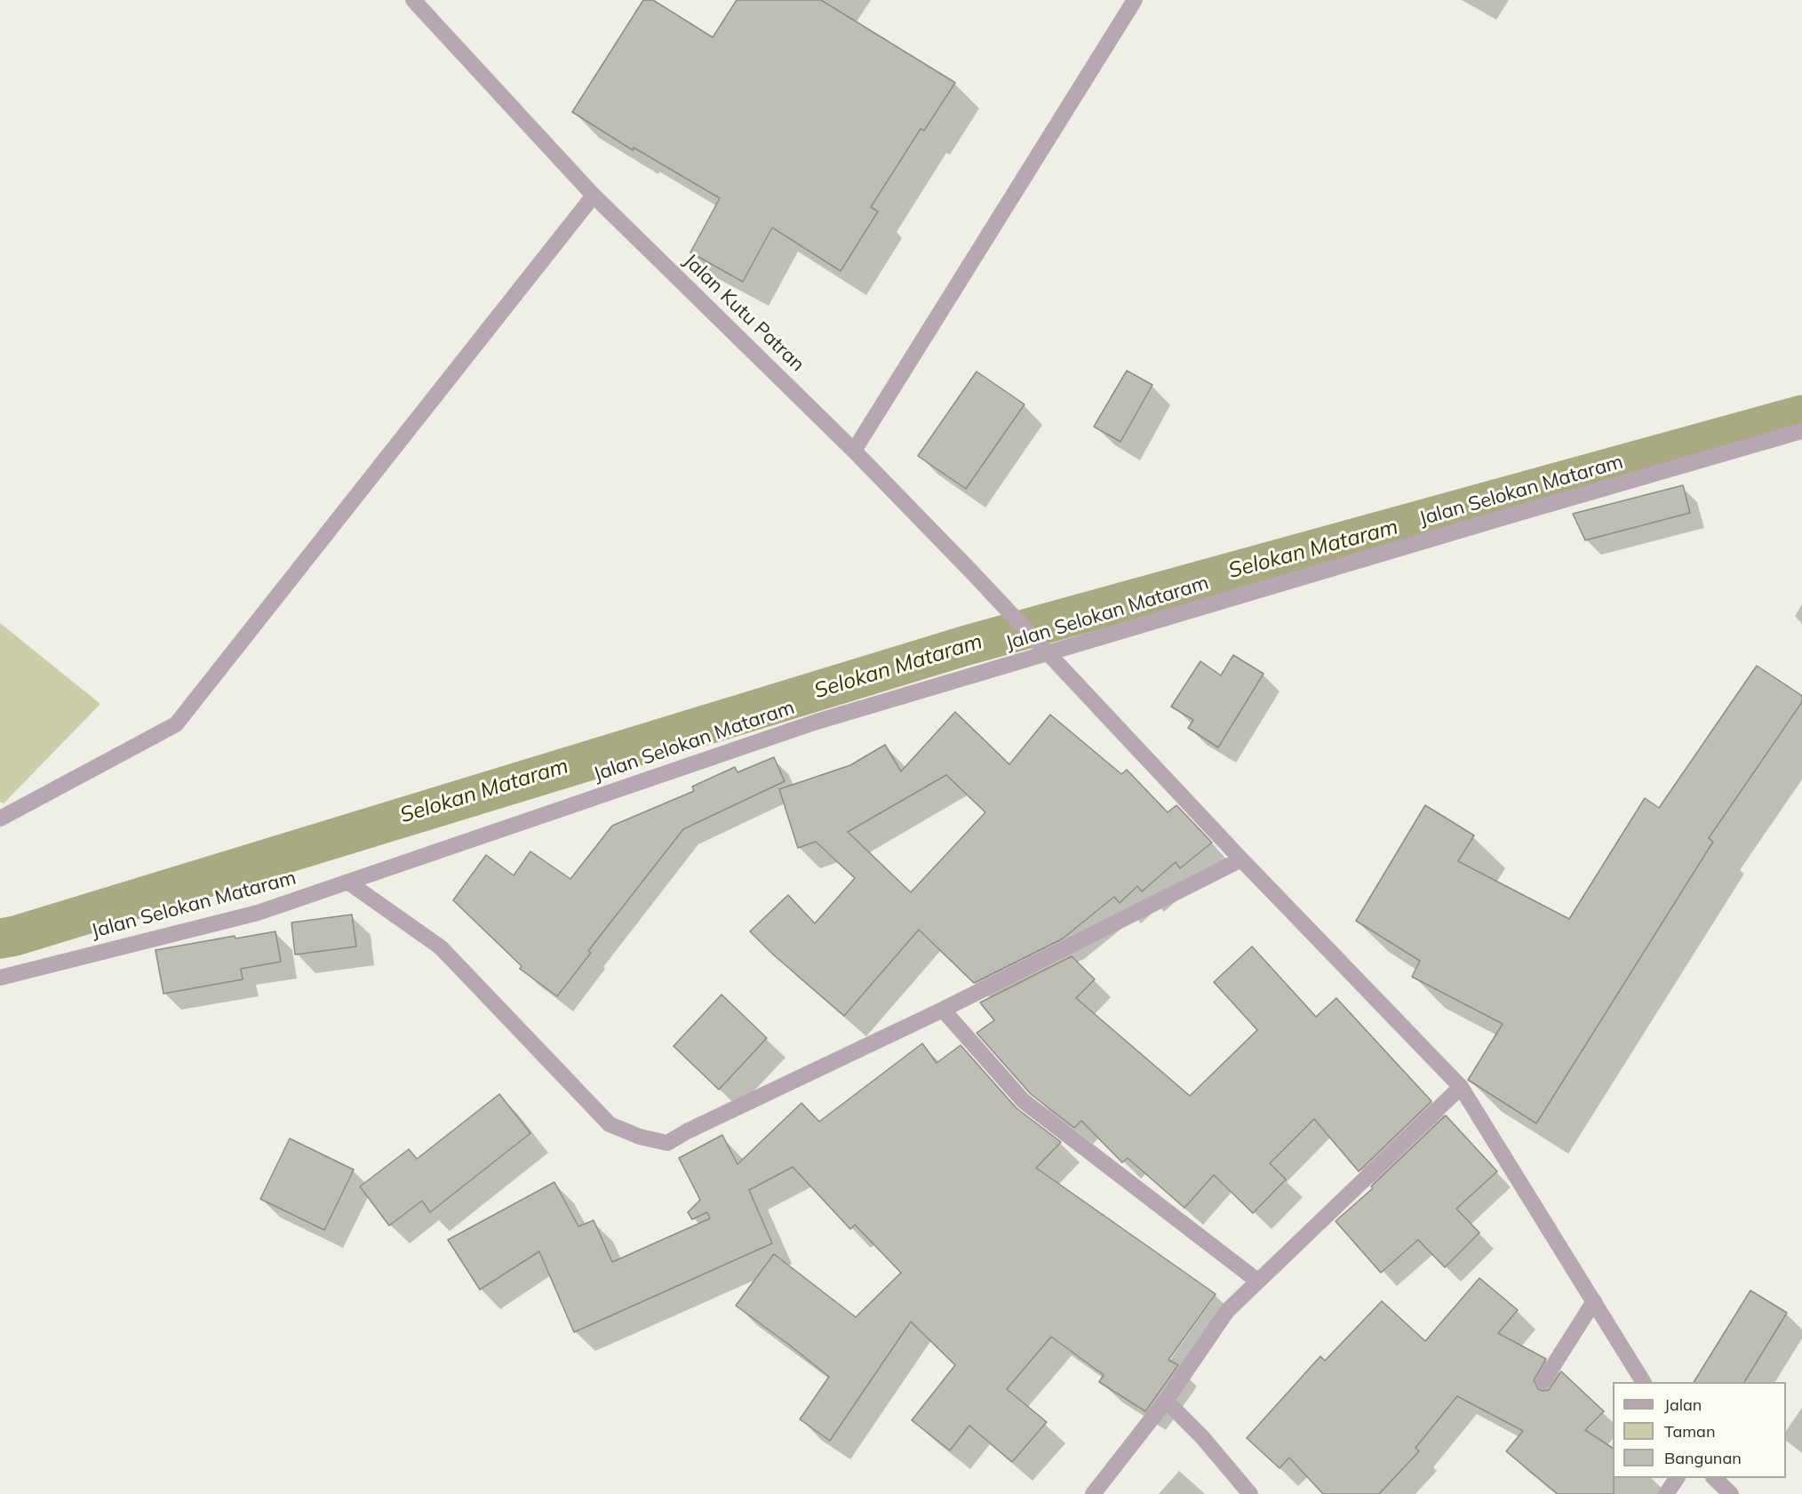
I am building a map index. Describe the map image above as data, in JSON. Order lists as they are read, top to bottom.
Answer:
{
  "streets": {
    "street": ["Jalan Kutu Patran", "Jalan Selokan Mataram"]
  },
  "crossings": [
    ["Jalan Kutu Patran", "Jalan Selokan Mataram"]
  ],
  "water": ["Selokan Mataram"],
  "legend": ["Jalan", "Taman", "Bangunan"]
}
